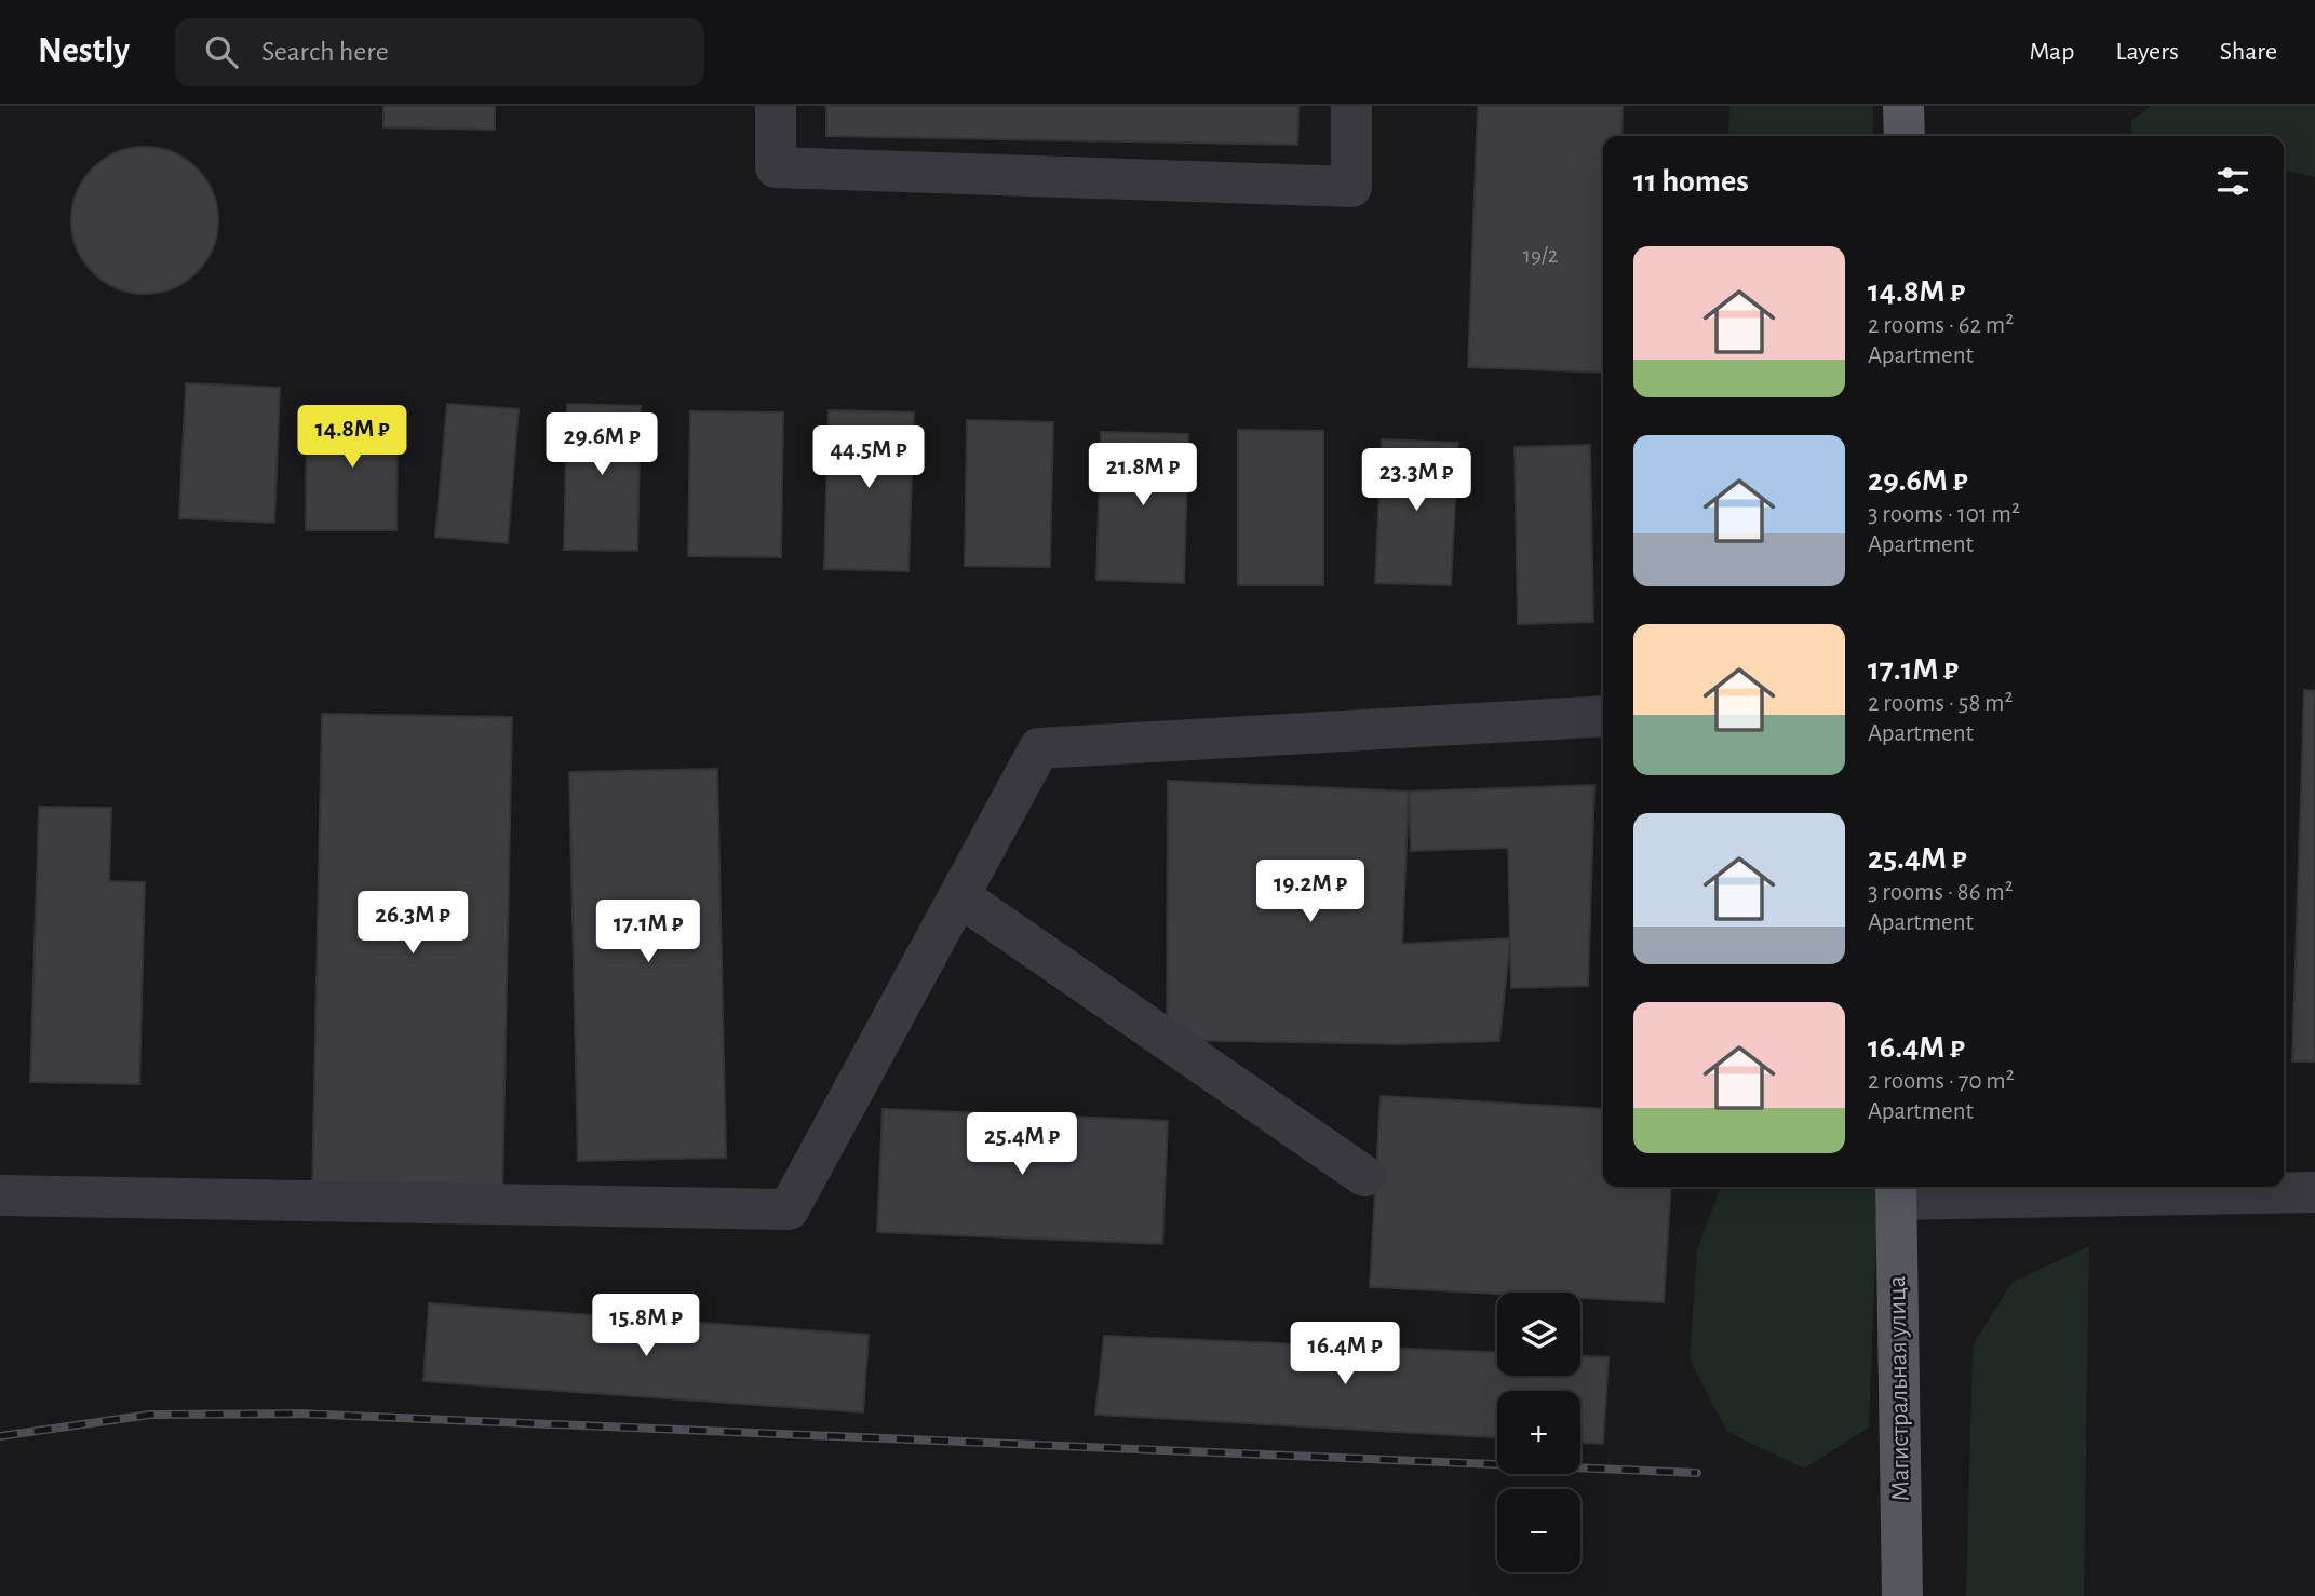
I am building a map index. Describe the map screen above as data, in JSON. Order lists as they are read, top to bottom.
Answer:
{
  "streets": {
    "main road": ["Магистральная улица"]
  },
  "house_numbers": ["19/2"],
  "page": {
    "header": "Nestly",
    "search": "Search here",
    "nav": ["Map", "Layers", "Share"],
    "heading": "11 homes",
    "list": [
      {
        "name": "14.8M ₽",
        "note": "2 rooms · 62 m² · Apartment"
      },
      {
        "name": "29.6M ₽",
        "note": "3 rooms · 101 m² · Apartment"
      },
      {
        "name": "17.1M ₽",
        "note": "2 rooms · 58 m² · Apartment"
      },
      {
        "name": "25.4M ₽",
        "note": "3 rooms · 86 m² · Apartment"
      },
      {
        "name": "16.4M ₽",
        "note": "2 rooms · 70 m² · Apartment"
      }
    ],
    "price": [
      "14.8M ₽",
      "29.6M ₽",
      "44.5M ₽",
      "21.8M ₽",
      "23.3M ₽",
      "19.2M ₽",
      "26.3M ₽",
      "17.1M ₽",
      "25.4M ₽",
      "15.8M ₽",
      "16.4M ₽"
    ],
    "map_buttons": ["+", "−"]
  }
}
